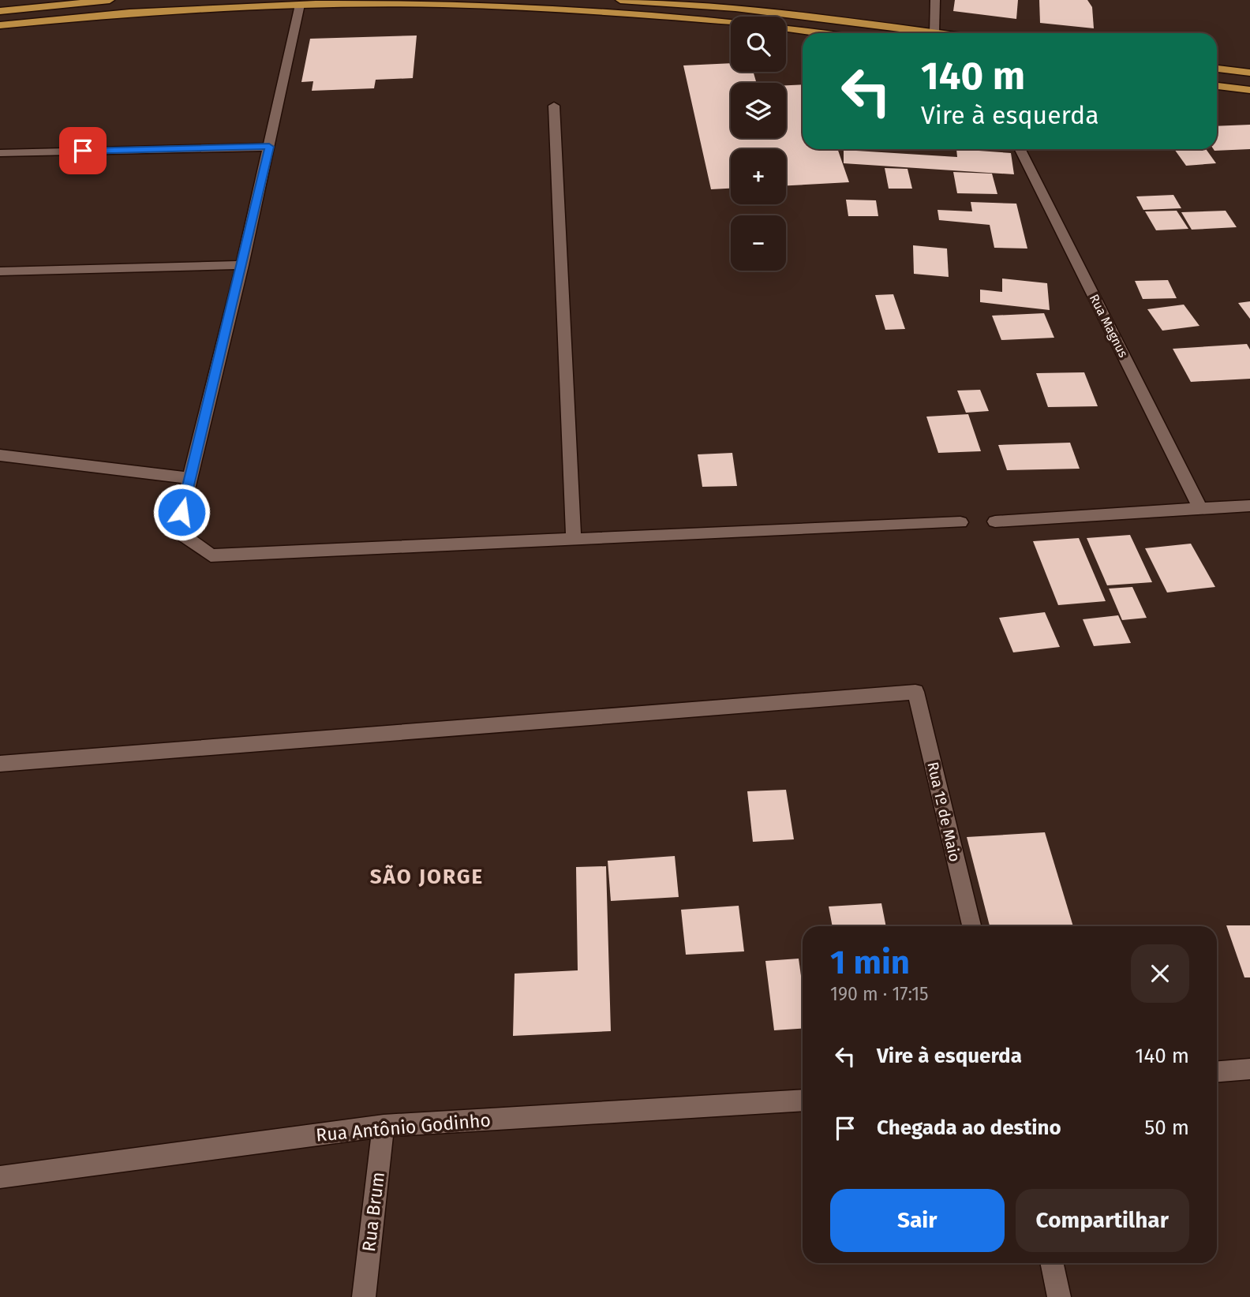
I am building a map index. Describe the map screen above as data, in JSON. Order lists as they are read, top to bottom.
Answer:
{
  "streets": {
    "street": [
      "Rua Magnus",
      "Rua 1º de Maio",
      "Rua Antônio Godinho",
      "Rua Brum"
    ]
  },
  "crossings": [
    ["Rua Antônio Godinho", "Rua Brum"]
  ],
  "districts": ["SÃO JORGE"],
  "page": {
    "map_buttons": ["+", "−"],
    "turn": ["140 m", "Vire à esquerda"],
    "heading": ["1 min", "190 m · 17:15"],
    "list": [
      {
        "name": "Vire à esquerda",
        "value": "140 m"
      },
      {
        "name": "Chegada ao destino",
        "value": "50 m"
      }
    ],
    "buttons": ["Sair", "Compartilhar"]
  }
}
